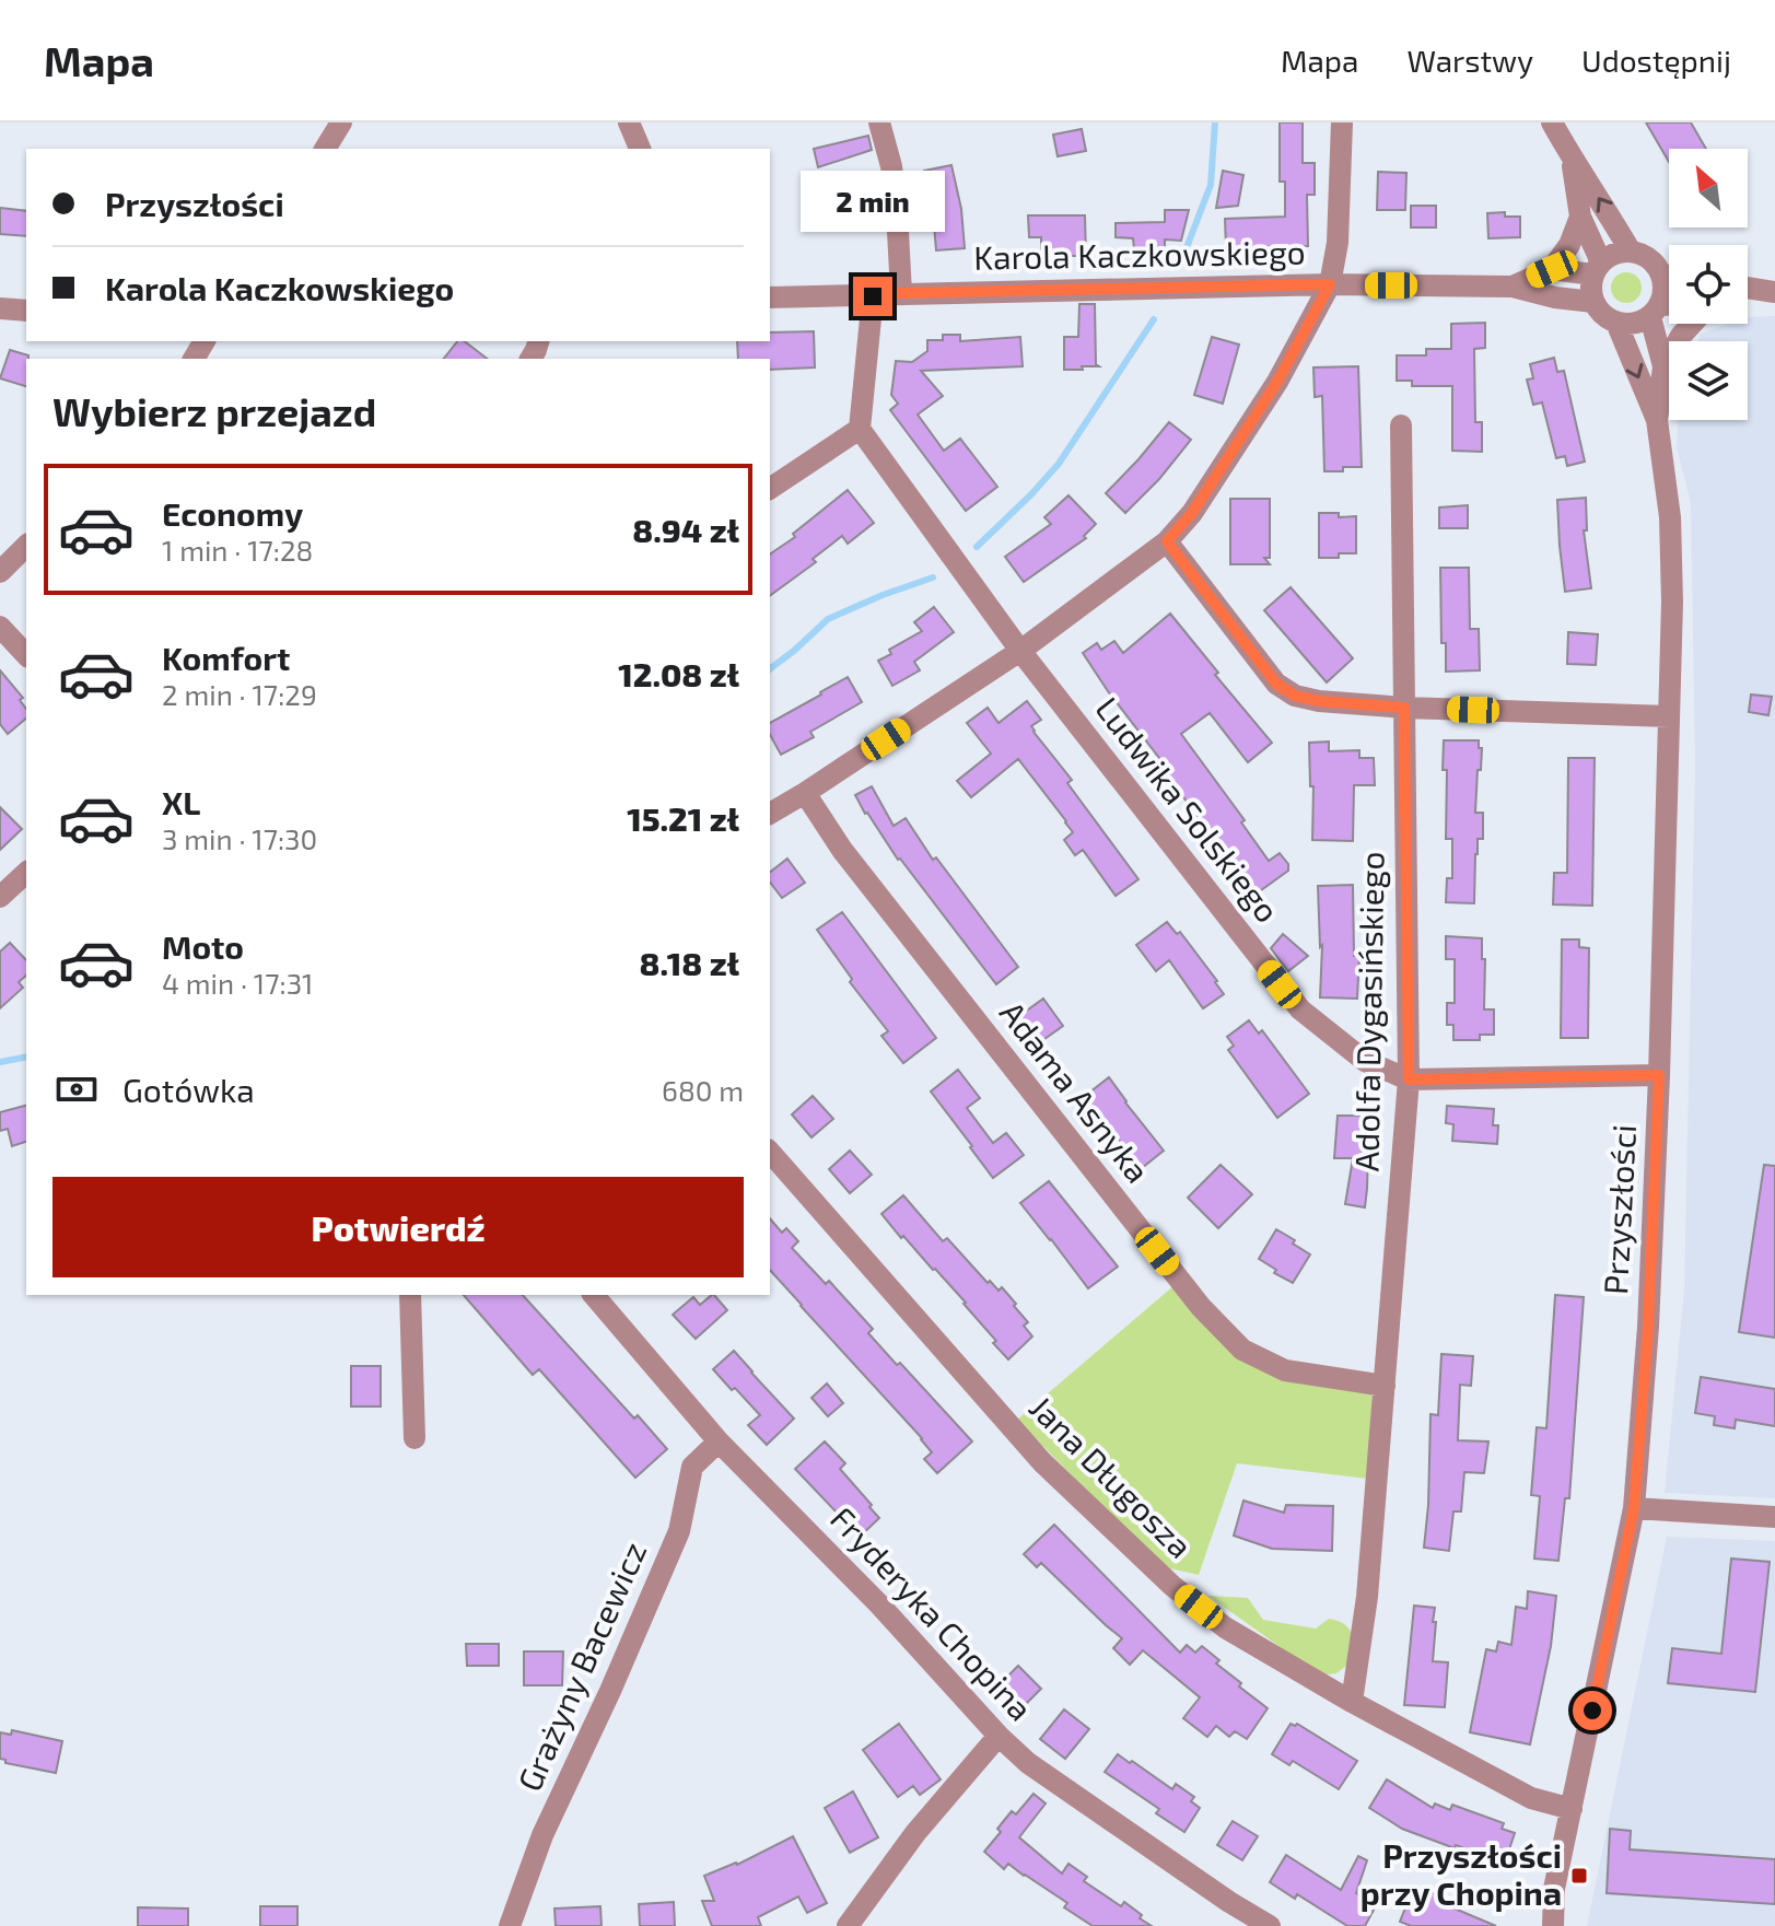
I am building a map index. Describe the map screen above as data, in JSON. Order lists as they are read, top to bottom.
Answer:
{
  "streets": {
    "street": [
      "Karola Kaczkowskiego",
      "Ludwika Solskiego",
      "Adolfa Dygasińskiego",
      "Adama Asnyka",
      "Przyszłości",
      "Jana Długosza",
      "Fryderyka Chopina",
      "Grażyny Bacewicz"
    ]
  },
  "crossings": [
    ["Ludwika Solskiego", "Adolfa Dygasińskiego"],
    ["Ludwika Solskiego", "Przyszłości"],
    ["Adolfa Dygasińskiego", "Adama Asnyka"],
    ["Adolfa Dygasińskiego", "Jana Długosza"],
    ["Przyszłości", "Jana Długosza"],
    ["Fryderyka Chopina", "Grażyny Bacewicz"]
  ],
  "places": {
    "transit": ["Przyszłości przy Chopina"]
  },
  "north": "top left",
  "page": {
    "header": "Mapa",
    "nav": ["Mapa", "Warstwy", "Udostępnij"],
    "banner": ["Przyszłości", "Karola Kaczkowskiego"],
    "bubble": "2 min",
    "heading": "Wybierz przejazd",
    "list": [
      {
        "name": "Economy",
        "note": "1 min · 17:28",
        "value": "8.94 zł"
      },
      {
        "name": "Komfort",
        "note": "2 min · 17:29",
        "value": "12.08 zł"
      },
      {
        "name": "XL",
        "note": "3 min · 17:30",
        "value": "15.21 zł"
      },
      {
        "name": "Moto",
        "note": "4 min · 17:31",
        "value": "8.18 zł"
      }
    ],
    "pay": ["Gotówka", "680 m"],
    "buttons": "Potwierdź"
  }
}
